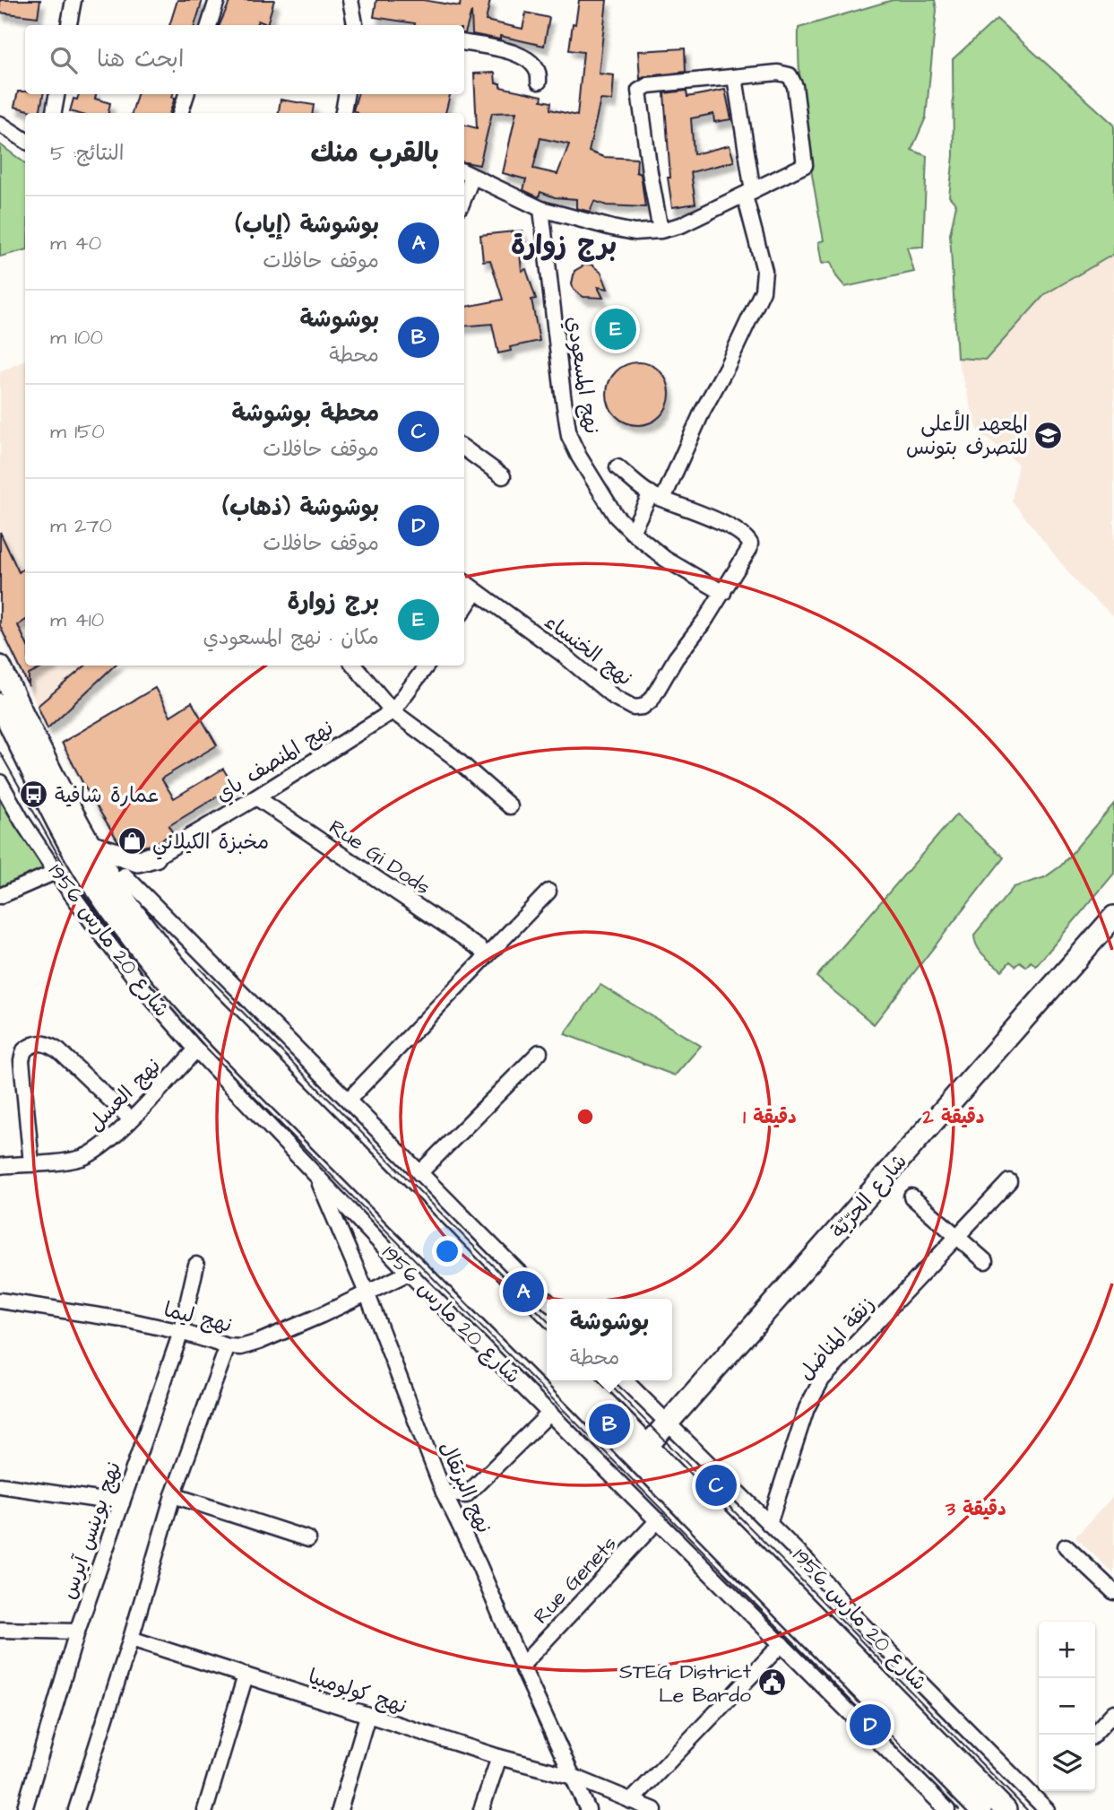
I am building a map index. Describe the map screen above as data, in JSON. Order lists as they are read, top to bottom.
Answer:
{
  "streets": {
    "main road": ["شارع 20 مارس 1956", "شارع الحرّيّة"],
    "street": [
      "نهج المسعودي",
      "نهج الخنساء",
      "نهج المنصف باي",
      "Rue Gi Dods",
      "نهج العسل",
      "نهج ليما",
      "زنقة المناضل",
      "نهج البرتقال",
      "نهج بوينس آيرس",
      "Rue Genets",
      "نهج كولومبيا"
    ]
  },
  "crossings": [
    ["نهج المسعودي", "نهج الخنساء"],
    ["نهج المنصف باي", "Rue Gi Dods"],
    ["نهج المنصف باي", "شارع 20 مارس 1956"],
    ["شارع 20 مارس 1956", "نهج العسل"],
    ["شارع 20 مارس 1956", "شارع الحرّيّة"],
    ["شارع 20 مارس 1956", "نهج ليما"],
    ["شارع 20 مارس 1956", "زنقة المناضل"],
    ["شارع 20 مارس 1956", "نهج البرتقال"],
    ["شارع 20 مارس 1956", "Rue Genets"],
    ["نهج ليما", "نهج البرتقال"],
    ["نهج ليما", "نهج بوينس آيرس"],
    ["نهج البرتقال", "Rue Genets"],
    ["نهج البرتقال", "نهج كولومبيا"]
  ],
  "districts": ["برج زوارة"],
  "places": {
    "school or university": ["المعهد الأعلى للتصرف بتونس"],
    "bus stop": ["عمارة شافية"],
    "shop": ["مخبزة الكيلاني"],
    "public building": ["STEG District Le Bardo"]
  },
  "page": {
    "search": "ابحث هنا",
    "heading": ["بالقرب منك", "النتائج: 5"],
    "list": [
      {
        "mark": "A",
        "name": "بوشوشة (إياب)",
        "note": "موقف حافلات",
        "value": "40 m"
      },
      {
        "mark": "B",
        "name": "بوشوشة",
        "note": "محطة",
        "value": "100 m"
      },
      {
        "mark": "C",
        "name": "محطة بوشوشة",
        "note": "موقف حافلات",
        "value": "150 m"
      },
      {
        "mark": "D",
        "name": "بوشوشة (ذهاب)",
        "note": "موقف حافلات",
        "value": "270 m"
      },
      {
        "mark": "E",
        "name": "برج زوارة",
        "note": "مكان · نهج المسعودي",
        "value": "410 m"
      }
    ],
    "pins": [
      "E",
      "A",
      "B",
      "C",
      "D"
    ],
    "popup": ["بوشوشة", "محطة"],
    "map_buttons": ["+", "−"]
  },
  "rings": ["1 دقيقة", "2 دقيقة", "3 دقيقة"]
}
